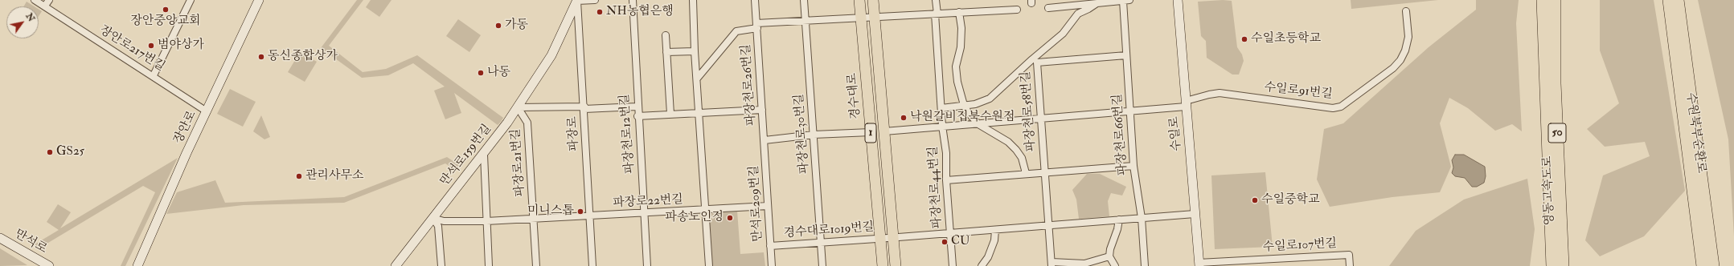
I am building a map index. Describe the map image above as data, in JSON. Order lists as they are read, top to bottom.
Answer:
{
  "streets": {
    "highway": ["50", "수원북부순환로", "영동고속도로"],
    "main road": ["경수대로", "1"],
    "street": [
      "장안로217번길",
      "파장천로26번길",
      "수일로91번길",
      "파장천로58번길",
      "장안로",
      "파장로",
      "파장천로12번길",
      "파장천로30번길",
      "수일로",
      "파장천로66번길",
      "만석로159번길",
      "파장로21번길",
      "파장천로44번길",
      "파장로22번길",
      "만석로209번길",
      "경수대로1019번길",
      "만석로",
      "수일로107번길"
    ]
  },
  "crossings": [
    ["장안로217번길", "장안로"],
    ["파장천로26번길", "만석로209번길"],
    ["수일로91번길", "경수대로"],
    ["수일로91번길", "파장천로58번길"],
    ["수일로91번길", "수일로"],
    ["수일로91번길", "파장천로66번길"],
    ["수일로91번길", "파장천로44번길"],
    ["경수대로", "경수대로1019번길"],
    ["파장천로58번길", "파장천로66번길"],
    ["파장천로58번길", "경수대로1019번길"],
    ["파장로", "만석로159번길"],
    ["파장로", "파장로22번길"],
    ["파장천로12번길", "파장로22번길"],
    ["파장천로30번길", "경수대로1019번길"],
    ["수일로", "경수대로1019번길"],
    ["수일로", "수일로107번길"],
    ["파장천로66번길", "경수대로1019번길"],
    ["만석로159번길", "파장로21번길"],
    ["파장천로44번길", "경수대로1019번길"],
    ["파장로22번길", "만석로209번길"],
    ["만석로209번길", "경수대로1019번길"]
  ],
  "places": [
    "장안중앙교회",
    "NH농협은행",
    "가동",
    "수일초등학교",
    "범야상가",
    "동신종합상가",
    "나동",
    "낙원갈비집북수원점",
    "GS25",
    "관리사무소",
    "수일중학교",
    "미니스톱",
    "파송노인정",
    "CU"
  ],
  "north": "top right"
}
